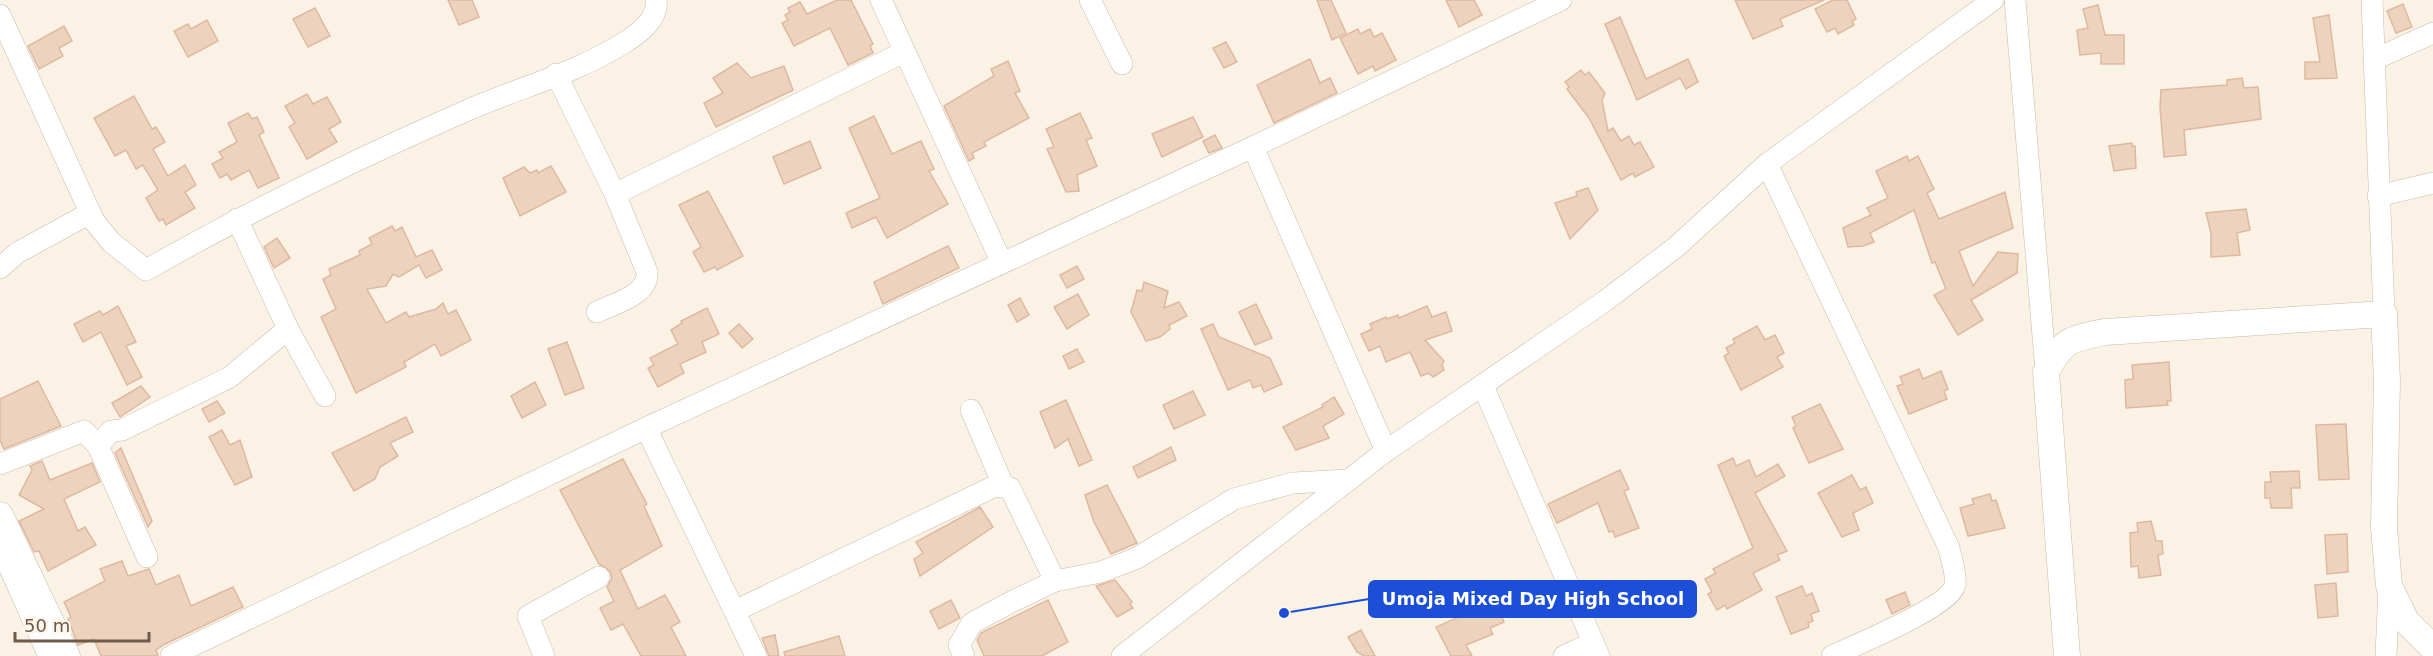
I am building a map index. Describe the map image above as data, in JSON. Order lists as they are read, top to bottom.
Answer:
{
  "places": ["Umoja Mixed Day High School"],
  "scale_bar": "50 m"
}
